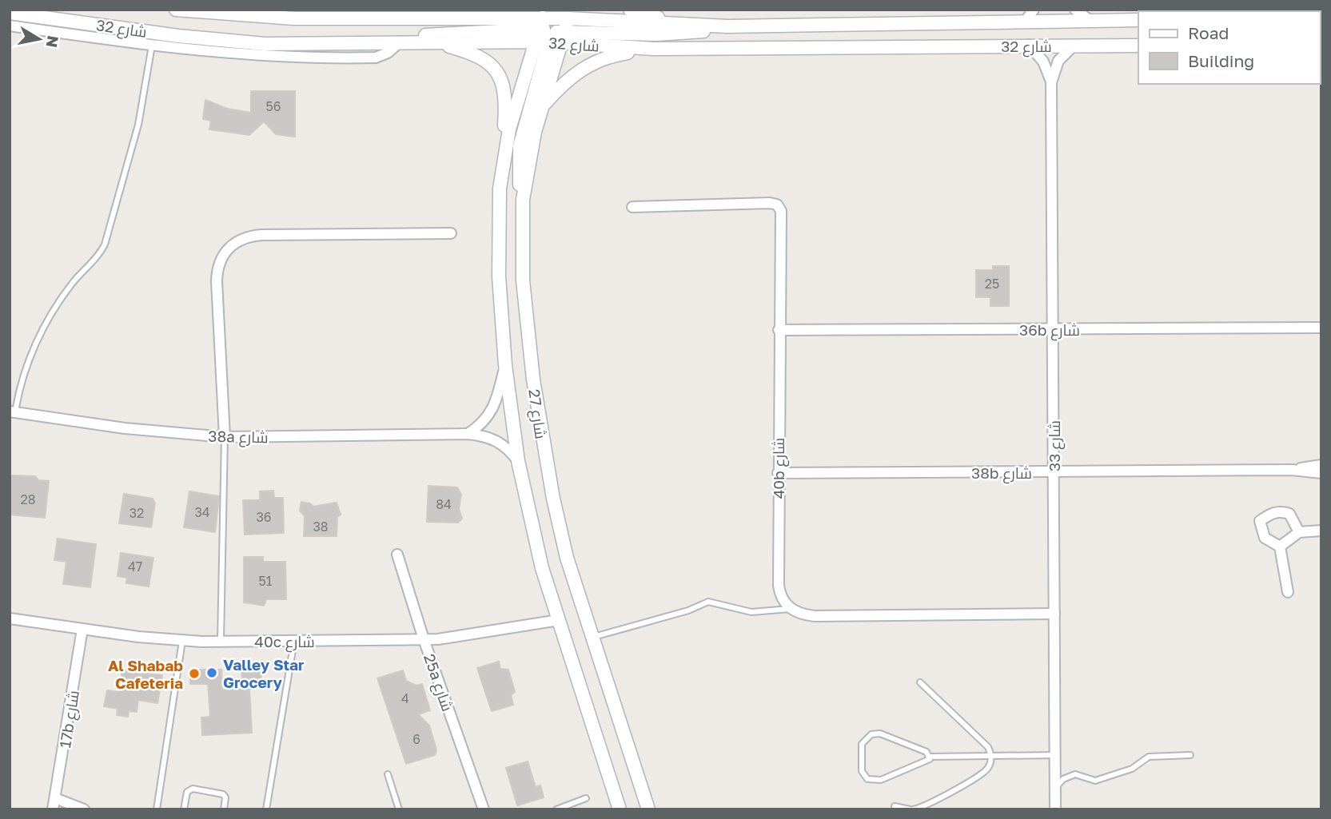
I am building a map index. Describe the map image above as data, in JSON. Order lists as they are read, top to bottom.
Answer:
{
  "streets": {
    "street": [
      "شارع 32",
      "36b شارع",
      "شارع 27",
      "38a شارع",
      "شارع 33",
      "40b شارع",
      "38b شارع",
      "40c شارع",
      "25a شارع",
      "17b شارع"
    ]
  },
  "crossings": [
    ["شارع 32", "شارع 27"],
    ["شارع 32", "شارع 33"],
    ["36b شارع", "شارع 33"],
    ["36b شارع", "40b شارع"],
    ["شارع 27", "38a شارع"],
    ["شارع 27", "40c شارع"],
    ["شارع 33", "38b شارع"],
    ["40b شارع", "38b شارع"],
    ["40c شارع", "25a شارع"],
    ["40c شارع", "17b شارع"]
  ],
  "places": ["Valley Star Grocery", "Al Shabab Cafeteria"],
  "house_numbers": [
    "56",
    "25",
    "28",
    "84",
    "34",
    "32",
    "36",
    "38",
    "47",
    "51",
    "4",
    "6"
  ],
  "legend": ["Road", "Building"],
  "north": "right"
}
